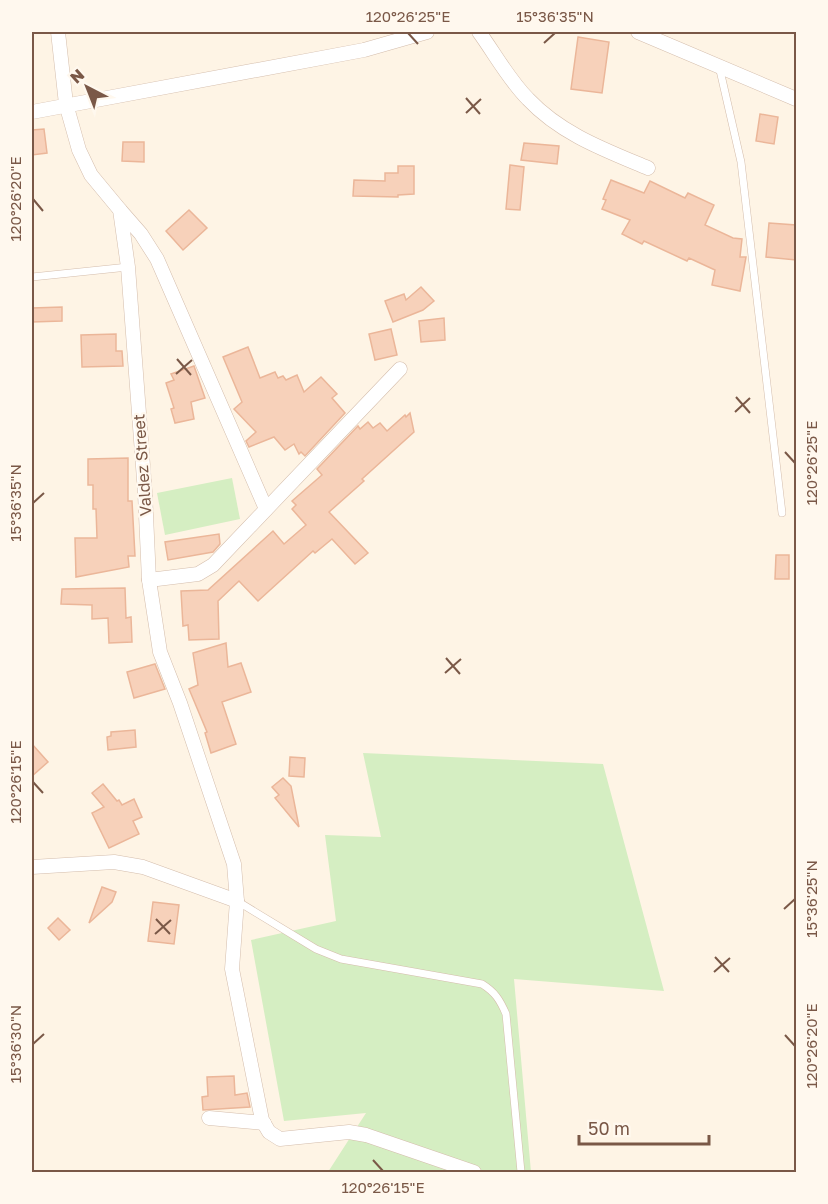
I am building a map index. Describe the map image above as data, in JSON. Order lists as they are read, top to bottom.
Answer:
{
  "streets": {
    "street": ["Valdez Street"]
  },
  "scale_bar": "50 m",
  "north": "top left",
  "coordinates": [
    "120°26'25\"E",
    "15°36'35\"N",
    "120°26'20\"E",
    "120°26'15\"E",
    "15°36'25\"N",
    "15°36'30\"N"
  ]
}
